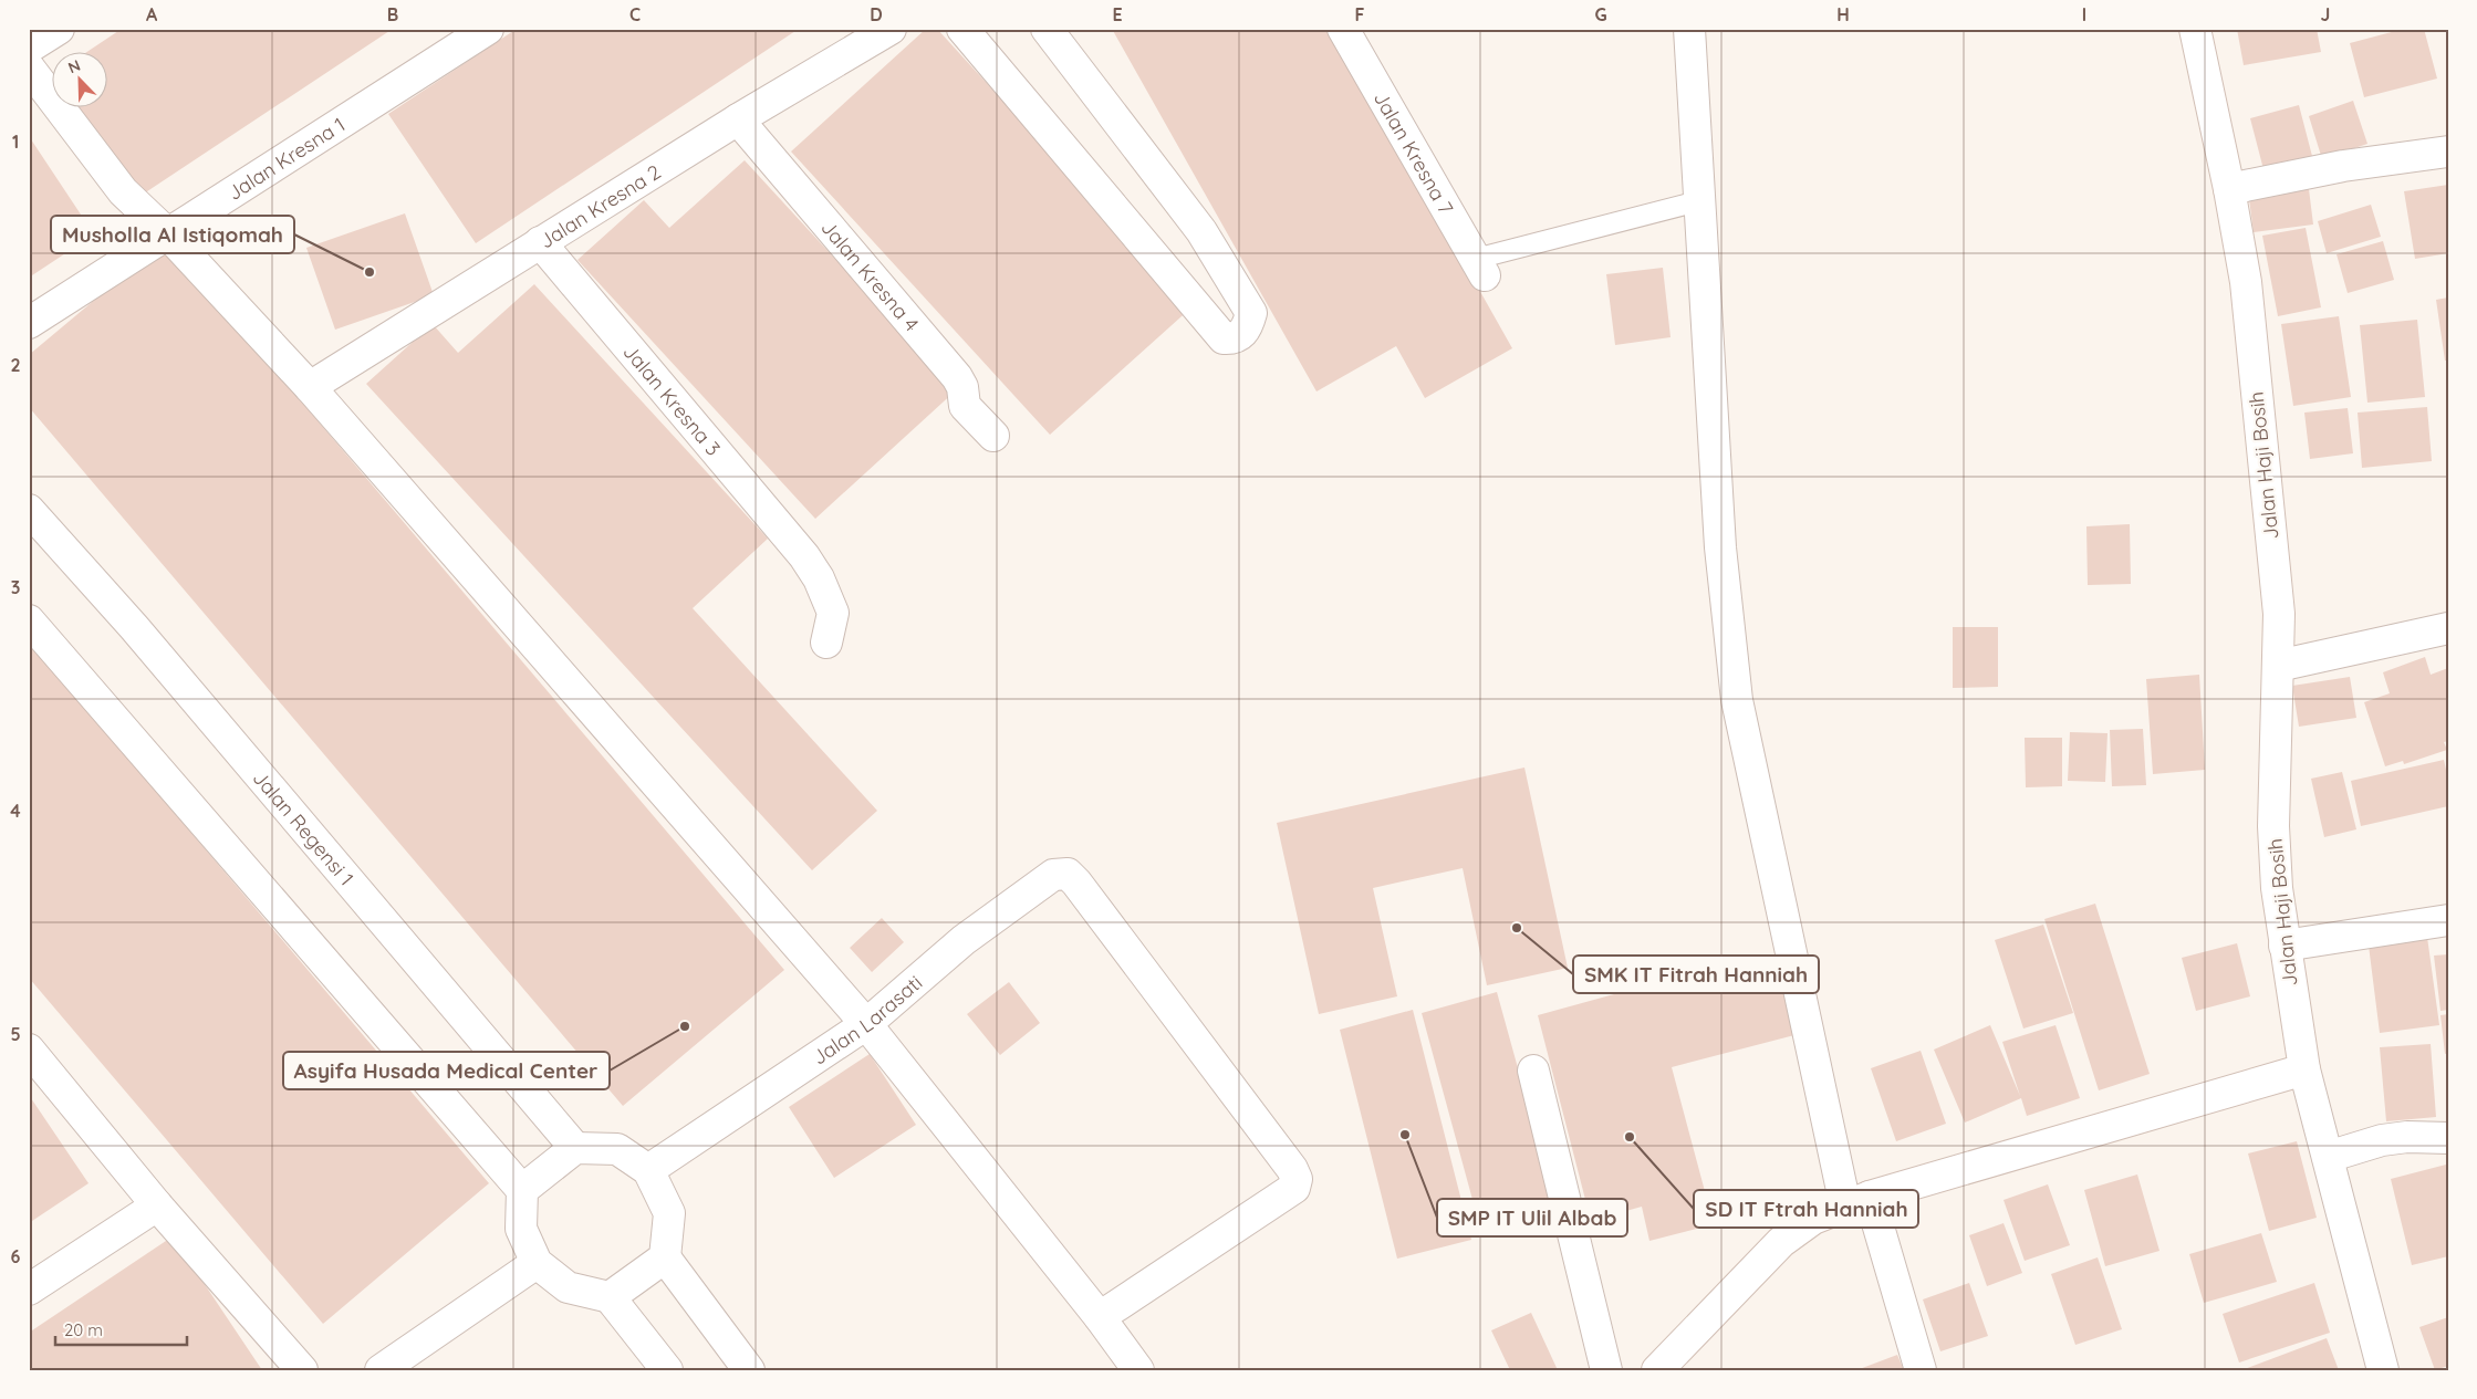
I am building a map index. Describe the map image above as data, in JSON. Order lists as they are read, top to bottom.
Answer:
{
  "streets": {
    "street": [
      "Jalan Kresna 7",
      "Jalan Kresna 1",
      "Jalan Kresna 2",
      "Jalan Kresna 4",
      "Jalan Kresna 3",
      "Jalan Haji Bosih",
      "Jalan Regensi 1",
      "Jalan Larasati"
    ]
  },
  "crossings": [
    ["Jalan Kresna 2", "Jalan Kresna 4"],
    ["Jalan Kresna 2", "Jalan Kresna 3"],
    ["Jalan Regensi 1", "Jalan Larasati"]
  ],
  "places": [
    "Musholla Al Istiqomah",
    "SMK IT Fitrah Hanniah",
    "Asyifa Husada Medical Center",
    "SMP IT Ulil Albab",
    "SD IT Ftrah Hanniah"
  ],
  "scale_bar": "20 m",
  "north": "top left",
  "grid": {
    "columns": [
      "A",
      "B",
      "C",
      "D",
      "E",
      "F",
      "G",
      "H",
      "I",
      "J"
    ],
    "rows": [
      "1",
      "2",
      "3",
      "4",
      "5",
      "6"
    ]
  }
}
